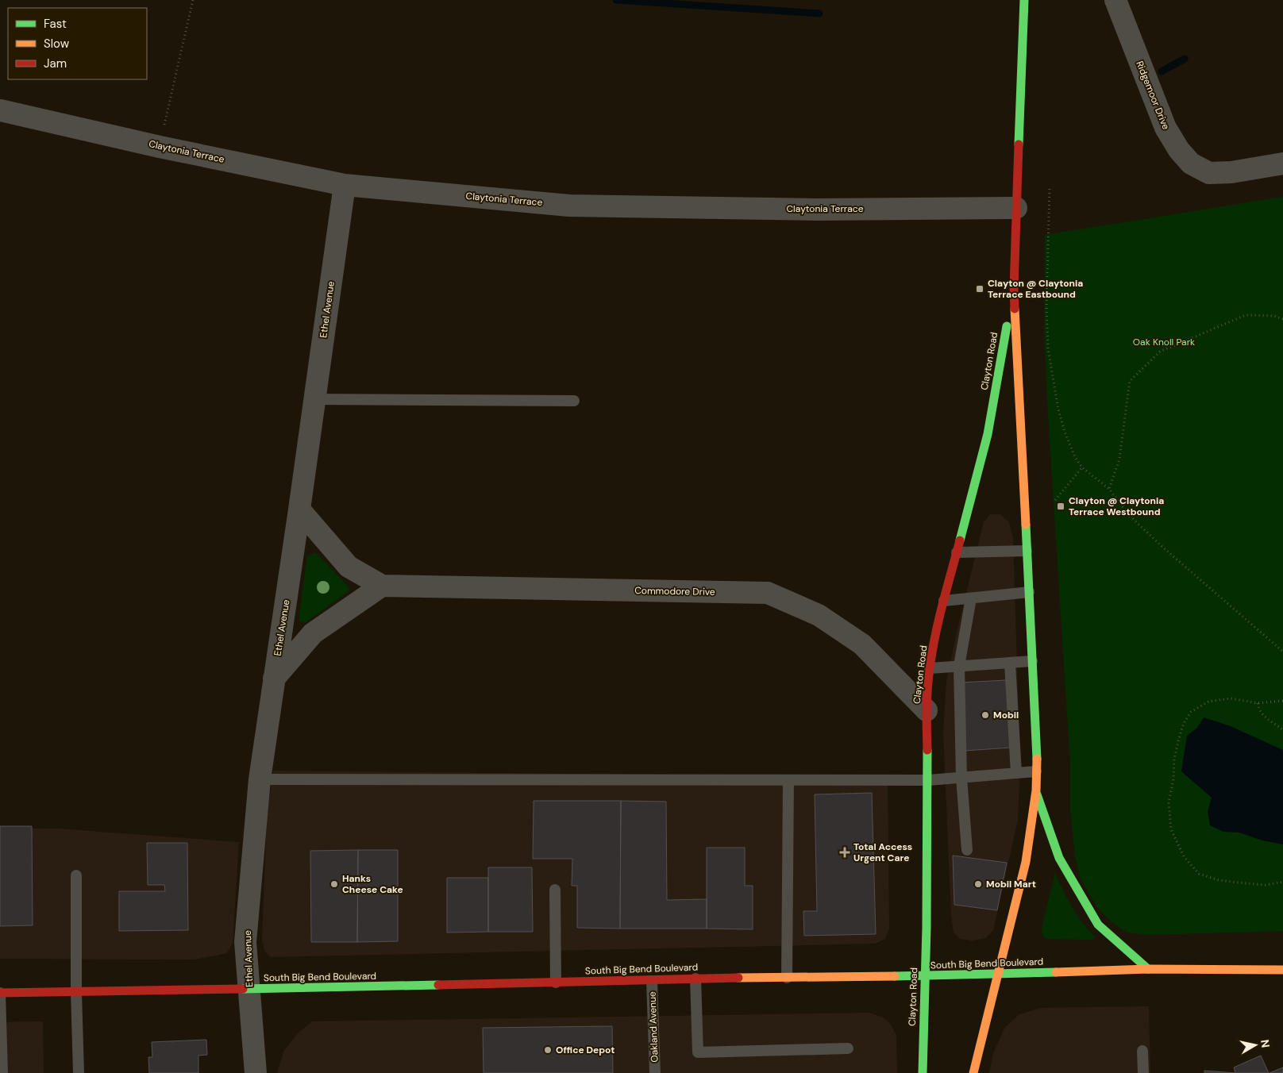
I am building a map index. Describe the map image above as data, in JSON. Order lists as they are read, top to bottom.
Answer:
{
  "streets": {
    "main road": ["Clayton Road", "South Big Bend Boulevard"],
    "street": [
      "Ridgemoor Drive",
      "Claytonia Terrace",
      "Ethel Avenue",
      "Commodore Drive"
    ],
    "lane": ["Oakland Avenue"]
  },
  "crossings": [
    ["Claytonia Terrace", "Ethel Avenue"],
    ["Claytonia Terrace", "Clayton Road"],
    ["Ethel Avenue", "Commodore Drive"],
    ["Ethel Avenue", "South Big Bend Boulevard"],
    ["Clayton Road", "Commodore Drive"],
    ["Clayton Road", "South Big Bend Boulevard"],
    ["South Big Bend Boulevard", "Oakland Avenue"]
  ],
  "parks": ["Oak Knoll Park"],
  "places": {
    "transit": ["Clayton @ Claytonia Terrace Eastbound", "Clayton @ Claytonia Terrace Westbound"],
    "other": [
      "Mobil",
      "Hanks Cheese Cake",
      "Mobil Mart",
      "Office Depot"
    ],
    "health": ["Total Access Urgent Care"]
  },
  "legend": ["Fast", "Slow", "Jam"],
  "north": "right"
}
